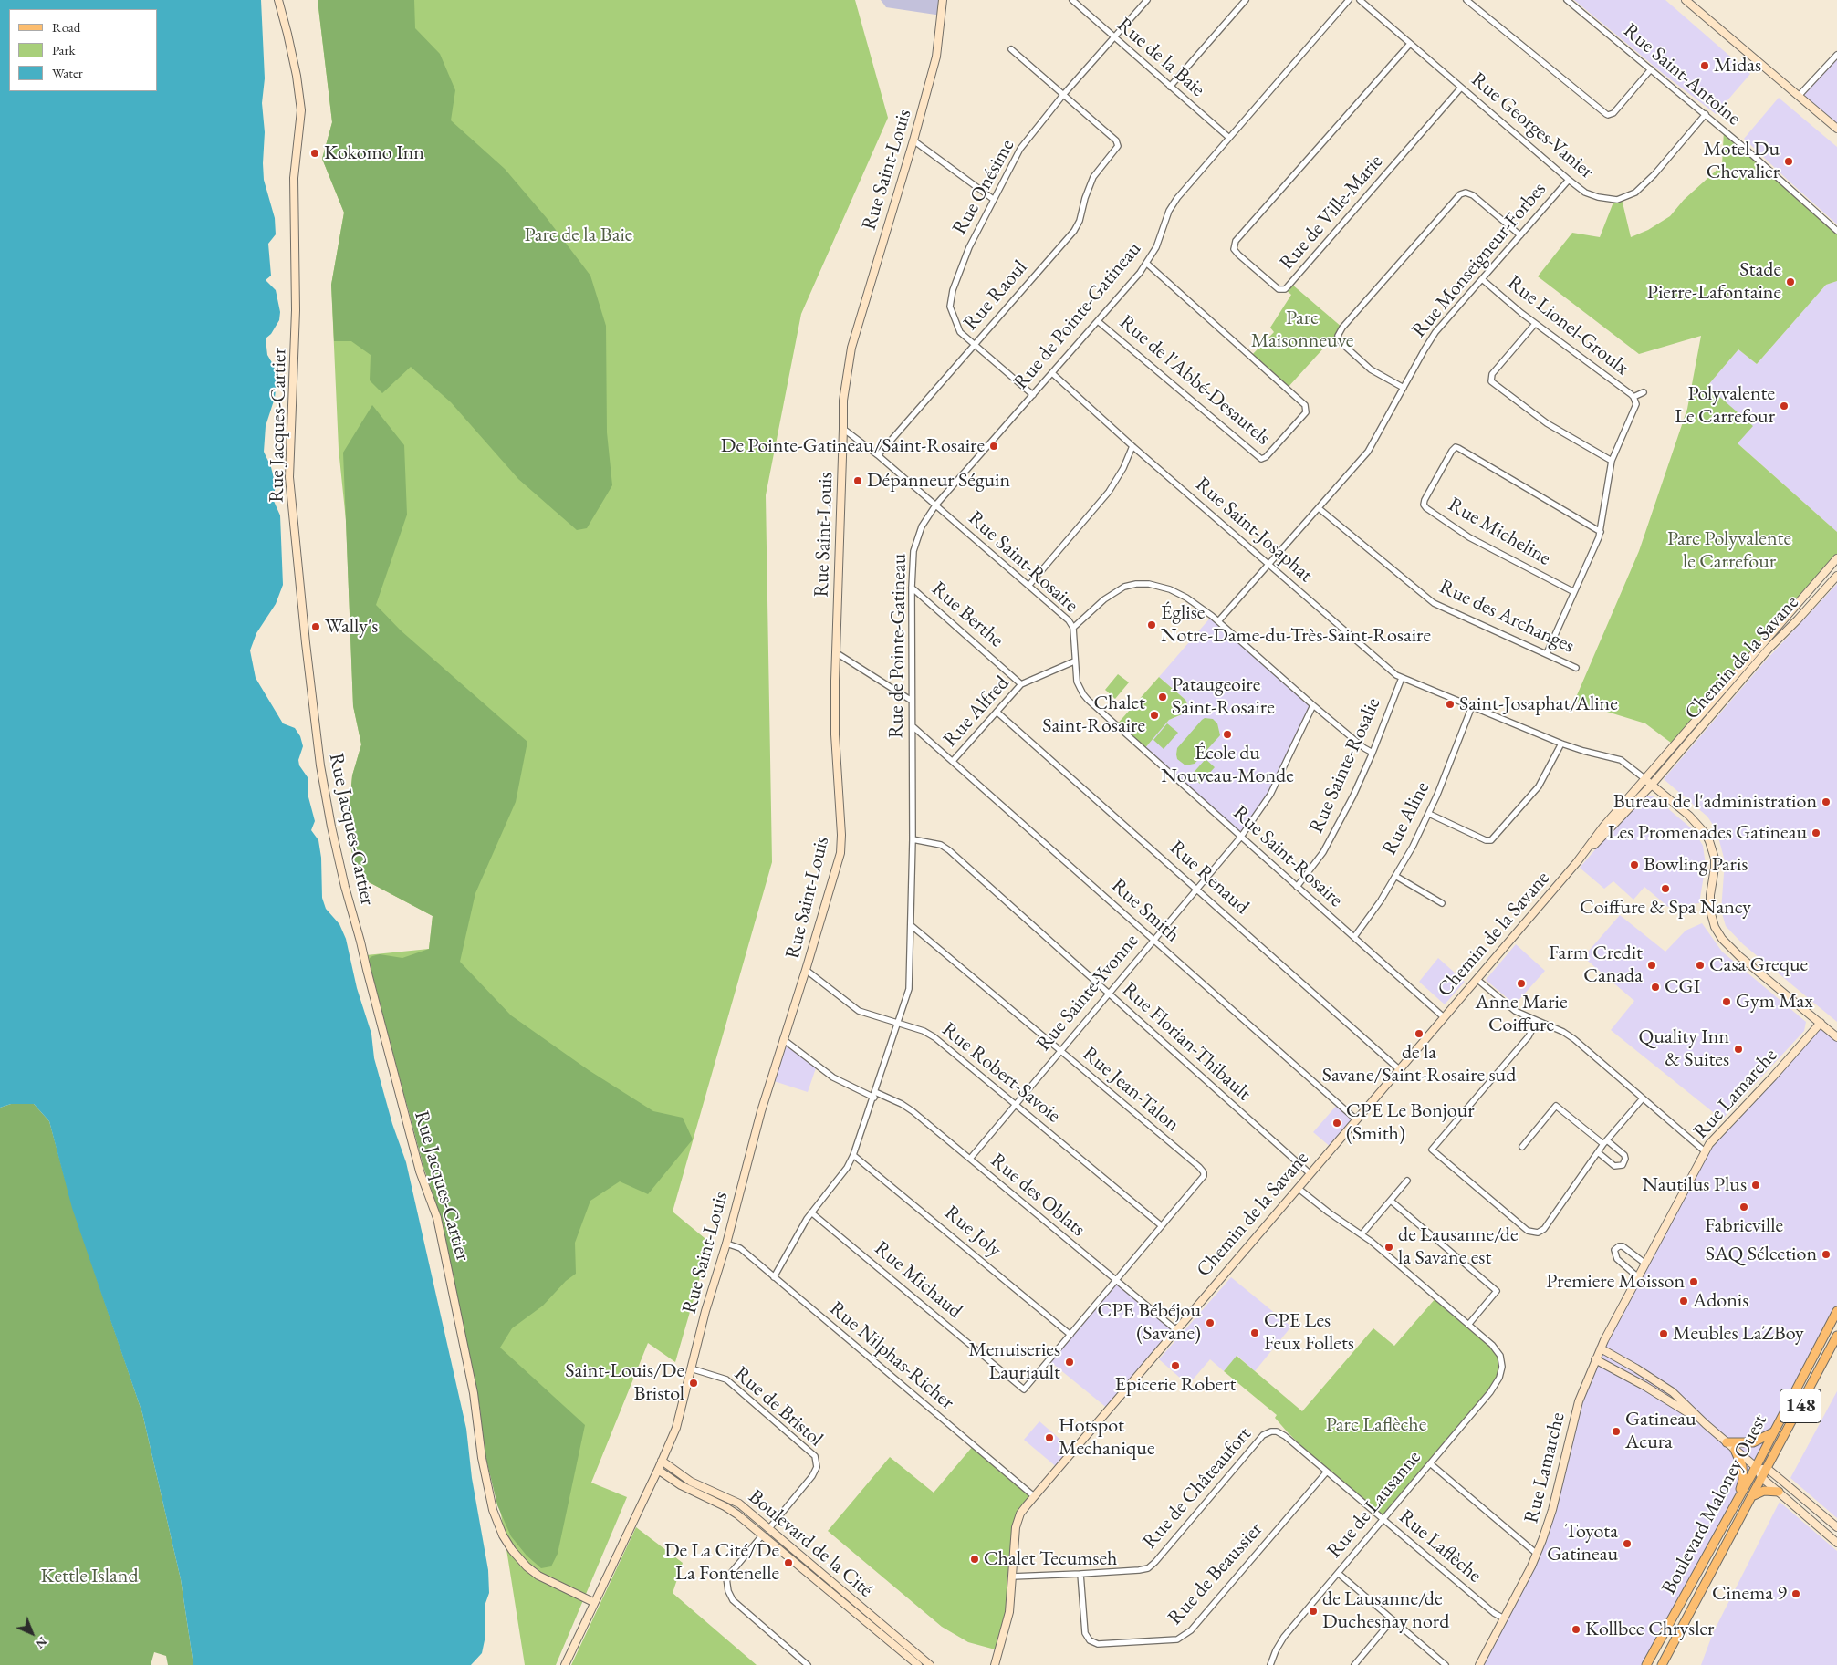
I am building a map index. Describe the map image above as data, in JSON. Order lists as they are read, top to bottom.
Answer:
{
  "streets": {
    "main road": ["148", "Boulevard Maloney Ouest"],
    "street": [
      "Rue de la Baie",
      "Rue Saint-Antoine",
      "Rue Georges-Vanier",
      "Rue Saint-Louis",
      "Rue Onésime",
      "Rue de Ville-Marie",
      "Rue Monseigneur-Forbes",
      "Rue Raoul",
      "Rue de Pointe-Gatineau",
      "Rue Lionel-Groulx",
      "Rue de l'Abbé-Desautels",
      "Rue Jacques-Cartier",
      "Rue Saint-Josaphat",
      "Rue Micheline",
      "Rue Saint-Rosaire",
      "Rue Berthe",
      "Rue des Archanges",
      "Chemin de la Savane",
      "Rue Alfred",
      "Rue Sainte-Rosalie",
      "Rue Aline",
      "Rue Renaud",
      "Rue Smith",
      "Rue Sainte-Yvonne",
      "Rue Florian-Thibault",
      "Rue Robert-Savoie",
      "Rue Jean-Talon",
      "Rue Lamarche",
      "Rue des Oblats",
      "Rue Joly",
      "Rue Michaud",
      "Rue Nilphas-Richer",
      "Rue de Bristol",
      "Rue de Châteaufort",
      "Rue de Lausanne",
      "Boulevard de la Cité",
      "Rue Laflèche",
      "Rue de Beaussier"
    ]
  },
  "crossings": [
    ["Rue de la Baie", "Rue Onésime"],
    ["Rue de la Baie", "Rue de Pointe-Gatineau"],
    ["Rue Saint-Antoine", "Rue Georges-Vanier"],
    ["Rue Georges-Vanier", "Rue de Ville-Marie"],
    ["Rue Georges-Vanier", "Rue Monseigneur-Forbes"],
    ["Rue Saint-Louis", "Rue Jacques-Cartier"],
    ["Rue Saint-Louis", "Rue Saint-Rosaire"],
    ["Rue Saint-Louis", "Rue Robert-Savoie"],
    ["Rue Saint-Louis", "Rue des Oblats"],
    ["Rue Saint-Louis", "Rue Nilphas-Richer"],
    ["Rue Saint-Louis", "Rue de Bristol"],
    ["Rue Saint-Louis", "Boulevard de la Cité"],
    ["Rue Onésime", "Rue Raoul"],
    ["Rue Onésime", "Rue de Pointe-Gatineau"],
    ["Rue Monseigneur-Forbes", "Rue Lionel-Groulx"],
    ["Rue Monseigneur-Forbes", "Rue Saint-Josaphat"],
    ["Rue Monseigneur-Forbes", "Rue des Archanges"],
    ["Rue Raoul", "Rue Saint-Rosaire"],
    ["Rue de Pointe-Gatineau", "Rue de l'Abbé-Desautels"],
    ["Rue de Pointe-Gatineau", "Rue Saint-Josaphat"],
    ["Rue de Pointe-Gatineau", "Rue Saint-Rosaire"],
    ["Rue de Pointe-Gatineau", "Rue Berthe"],
    ["Rue de Pointe-Gatineau", "Rue Smith"],
    ["Rue de Pointe-Gatineau", "Rue Florian-Thibault"],
    ["Rue de Pointe-Gatineau", "Rue Robert-Savoie"],
    ["Rue de Pointe-Gatineau", "Rue Jean-Talon"],
    ["Rue de Pointe-Gatineau", "Rue des Oblats"],
    ["Rue de Pointe-Gatineau", "Rue Joly"],
    ["Rue de Pointe-Gatineau", "Rue Michaud"],
    ["Rue de Pointe-Gatineau", "Rue Nilphas-Richer"],
    ["Rue Lionel-Groulx", "Rue Micheline"],
    ["Rue Lionel-Groulx", "Rue des Archanges"],
    ["Rue Saint-Josaphat", "Chemin de la Savane"],
    ["Rue Saint-Josaphat", "Rue Sainte-Rosalie"],
    ["Rue Saint-Josaphat", "Rue Aline"],
    ["Rue Saint-Rosaire", "Chemin de la Savane"],
    ["Rue Saint-Rosaire", "Rue Alfred"],
    ["Rue Saint-Rosaire", "Rue Sainte-Rosalie"],
    ["Rue Saint-Rosaire", "Rue Aline"],
    ["Rue Saint-Rosaire", "Rue Sainte-Yvonne"],
    ["Rue Berthe", "Rue Alfred"],
    ["Chemin de la Savane", "Rue Renaud"],
    ["Chemin de la Savane", "Rue Smith"],
    ["Chemin de la Savane", "Rue Florian-Thibault"],
    ["Chemin de la Savane", "Rue des Oblats"],
    ["Chemin de la Savane", "Rue Nilphas-Richer"],
    ["Chemin de la Savane", "Rue de Châteaufort"],
    ["Chemin de la Savane", "Rue de Lausanne"],
    ["Rue Alfred", "Rue Renaud"],
    ["Rue Alfred", "Rue Smith"],
    ["Rue Renaud", "Rue Sainte-Yvonne"],
    ["Rue Smith", "Rue Sainte-Yvonne"],
    ["Rue Sainte-Yvonne", "Rue Florian-Thibault"],
    ["Rue Sainte-Yvonne", "Rue Robert-Savoie"],
    ["Rue Sainte-Yvonne", "Rue Jean-Talon"],
    ["Rue Sainte-Yvonne", "Rue des Oblats"],
    ["Rue Robert-Savoie", "Rue Jean-Talon"],
    ["Rue Lamarche", "Rue Laflèche"],
    ["Rue Joly", "Rue Michaud"],
    ["Rue de Bristol", "Boulevard de la Cité"],
    ["Rue de Châteaufort", "Rue Laflèche"],
    ["Rue de Châteaufort", "Rue de Beaussier"],
    ["Rue de Lausanne", "Rue Laflèche"],
    ["Rue Laflèche", "Rue de Beaussier"]
  ],
  "parks": [
    "Parc de la Baie",
    "Parc Maisonneuve",
    "Parc Polyvalente le Carrefour",
    "Parc Laflèche",
    "Kettle Island"
  ],
  "places": [
    "Midas",
    "Kokomo Inn",
    "Motel Du Chevalier",
    "Stade Pierre-Lafontaine",
    "Polyvalente Le Carrefour",
    "De Pointe-Gatineau/Saint-Rosaire",
    "Dépanneur Séguin",
    "Église Notre-Dame-du-Très-Saint-Rosaire",
    "Wally's",
    "Pataugeoire Saint-Rosaire",
    "Saint-Josaphat/Aline",
    "Chalet Saint-Rosaire",
    "École du Nouveau-Monde",
    "Bureau de l'administration",
    "Les Promenades Gatineau",
    "Bowling Paris",
    "Coiffure & Spa Nancy",
    "Farm Credit Canada",
    "Casa Greque",
    "Anne Marie Coiffure",
    "CGI",
    "Gym Max",
    "de la Savane/Saint-Rosaire sud",
    "Quality Inn & Suites",
    "CPE Le Bonjour (Smith)",
    "Nautilus Plus",
    "Fabricville",
    "de Lausanne/de la Savane est",
    "SAQ Sélection",
    "Premiere Moisson",
    "Adonis",
    "CPE Bébéjou (Savane)",
    "CPE Les Feux Follets",
    "Meubles LaZBoy",
    "Menuiseries Lauriault",
    "Epicerie Robert",
    "Saint-Louis/De Bristol",
    "Gatineau Acura",
    "Hotspot Mechanique",
    "Toyota Gatineau",
    "Chalet Tecumseh",
    "De La Cité/De La Fontenelle",
    "Cinema 9",
    "de Lausanne/de Duchesnay nord",
    "Kollbec Chrysler"
  ],
  "legend": ["Road", "Park", "Water"],
  "north": "bottom right"
}
